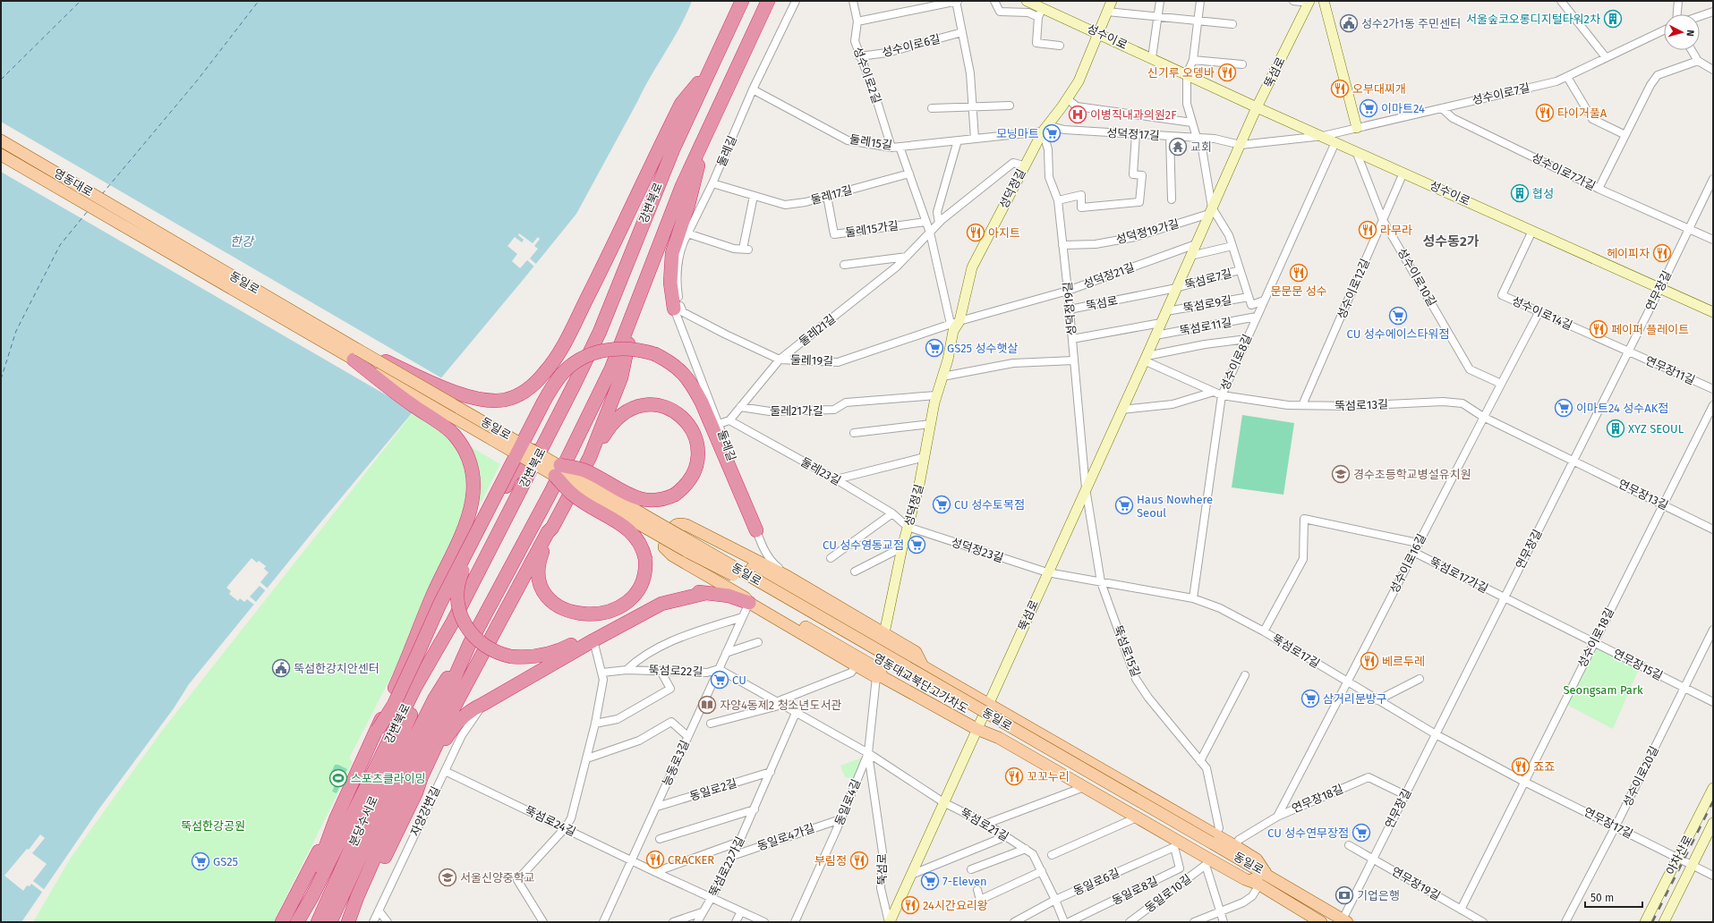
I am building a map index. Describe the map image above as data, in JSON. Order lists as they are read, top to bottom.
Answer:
{
  "streets": {
    "highway": ["강변북로", "분당수서로"],
    "main road": ["영동대로", "동일로"],
    "street": [
      "성수이로",
      "성수이로6길",
      "뚝섬로",
      "성수이로2길",
      "성수이로7길",
      "성덕정17길",
      "둘레15길",
      "둘레길",
      "성수이로7가길",
      "성덕정길",
      "둘레17길",
      "둘레15가길",
      "성덕정19가길",
      "성덕정21길",
      "성수이로10길",
      "뚝섬로7길",
      "성수이로12길",
      "연무장길",
      "뚝섬로9길",
      "성덕정19길",
      "성수이로14길",
      "뚝섬로11길",
      "둘레21길",
      "둘레19길",
      "성수이로8길",
      "연무장11길",
      "뚝섬로13길",
      "둘레21가길",
      "둘레23길",
      "연무장13길",
      "성덕정23길",
      "성수이로16길",
      "뚝섬로17가길",
      "성수이로18길",
      "뚝섬로15길",
      "뚝섬로17길",
      "연무장15길",
      "뚝섬로22길",
      "능동로3길",
      "성수이로20길",
      "동일로2길",
      "연무장18길",
      "동일로4길",
      "자양강변길",
      "뚝섬로24길",
      "연무장17길",
      "뚝섬로21길",
      "동일로4가길",
      "아차산로",
      "뚝섬로22가길",
      "동일로6길",
      "연무장19길",
      "동일로8길",
      "동일로10길"
    ]
  },
  "crossings": [
    ["성수이로", "뚝섬로"],
    ["성수이로", "성수이로7길"],
    ["성수이로", "성덕정길"],
    ["성수이로", "성수이로10길"],
    ["성수이로", "성수이로12길"],
    ["성수이로", "연무장길"],
    ["성수이로", "성수이로14길"],
    ["성수이로", "성수이로8길"],
    ["성수이로6길", "성수이로2길"],
    ["뚝섬로", "성덕정17길"],
    ["뚝섬로", "성덕정19가길"],
    ["뚝섬로", "성덕정21길"],
    ["뚝섬로", "뚝섬로7길"],
    ["뚝섬로", "동일로"],
    ["뚝섬로", "뚝섬로9길"],
    ["뚝섬로", "성덕정19길"],
    ["뚝섬로", "뚝섬로11길"],
    ["뚝섬로", "뚝섬로13길"],
    ["뚝섬로", "성덕정23길"],
    ["뚝섬로", "뚝섬로15길"],
    ["뚝섬로", "뚝섬로17길"],
    ["뚝섬로", "뚝섬로22길"],
    ["뚝섬로", "동일로4길"],
    ["뚝섬로", "뚝섬로21길"],
    ["성수이로2길", "둘레15길"],
    ["성수이로7길", "성수이로7가길"],
    ["성덕정17길", "둘레15길"],
    ["성덕정17길", "성덕정길"],
    ["성덕정17길", "성덕정19길"],
    ["둘레15길", "둘레길"],
    ["둘레15길", "성덕정길"],
    ["둘레15길", "성덕정19길"],
    ["둘레길", "둘레17길"],
    ["둘레길", "동일로"],
    ["둘레길", "둘레19길"],
    ["성수이로7가길", "연무장길"],
    ["영동대로", "동일로"],
    ["성덕정길", "성덕정21길"],
    ["성덕정길", "성덕정19길"],
    ["성덕정길", "둘레21길"],
    ["성덕정길", "둘레19길"],
    ["성덕정길", "둘레21가길"],
    ["성덕정길", "둘레23길"],
    ["성덕정길", "성덕정23길"],
    ["둘레17길", "둘레15가길"],
    ["강변북로", "분당수서로"],
    ["성덕정19가길", "성덕정19길"],
    ["성덕정21길", "성덕정19길"],
    ["성덕정21길", "둘레19길"],
    ["성수이로10길", "성수이로12길"],
    ["성수이로10길", "성수이로16길"],
    ["동일로", "연무장길"],
    ["동일로", "뚝섬로15길"],
    ["동일로", "능동로3길"],
    ["동일로", "동일로4길"],
    ["동일로", "동일로6길"],
    ["동일로", "동일로8길"],
    ["동일로", "동일로10길"],
    ["성수이로12길", "뚝섬로13길"],
    ["연무장길", "성수이로14길"],
    ["연무장길", "연무장11길"],
    ["연무장길", "뚝섬로13길"],
    ["연무장길", "연무장13길"],
    ["연무장길", "뚝섬로17가길"],
    ["연무장길", "뚝섬로17길"],
    ["연무장길", "연무장15길"],
    ["연무장길", "연무장18길"],
    ["연무장길", "연무장19길"],
    ["성덕정19길", "뚝섬로15길"],
    ["성수이로14길", "연무장11길"],
    ["성수이로14길", "성수이로16길"],
    ["뚝섬로11길", "성수이로8길"],
    ["둘레21길", "둘레19길"],
    ["둘레21길", "둘레21가길"],
    ["둘레21길", "둘레23길"],
    ["성수이로8길", "뚝섬로13길"],
    ["성수이로8길", "뚝섬로17길"],
    ["뚝섬로13길", "연무장13길"],
    ["뚝섬로13길", "성수이로16길"],
    ["둘레23길", "성덕정23길"],
    ["연무장13길", "성수이로18길"],
    ["성덕정23길", "뚝섬로17길"],
    ["성수이로16길", "뚝섬로17가길"],
    ["성수이로16길", "뚝섬로17길"],
    ["성수이로16길", "연무장18길"],
    ["뚝섬로17가길", "연무장15길"],
    ["성수이로18길", "뚝섬로17길"],
    ["성수이로18길", "연무장15길"],
    ["성수이로18길", "연무장17길"],
    ["성수이로18길", "연무장19길"],
    ["뚝섬로15길", "뚝섬로17길"],
    ["뚝섬로15길", "동일로10길"],
    ["뚝섬로17길", "연무장17길"],
    ["연무장15길", "성수이로20길"],
    ["뚝섬로22길", "능동로3길"],
    ["뚝섬로22길", "동일로4길"],
    ["뚝섬로22길", "뚝섬로21길"],
    ["뚝섬로22길", "뚝섬로22가길"],
    ["능동로3길", "동일로2길"],
    ["능동로3길", "뚝섬로24길"],
    ["성수이로20길", "연무장17길"],
    ["동일로2길", "뚝섬로22가길"],
    ["동일로4길", "동일로4가길"],
    ["자양강변길", "뚝섬로24길"],
    ["뚝섬로24길", "뚝섬로22가길"],
    ["연무장17길", "아차산로"],
    ["뚝섬로21길", "동일로6길"],
    ["동일로4가길", "뚝섬로22가길"],
    ["동일로6길", "동일로8길"]
  ],
  "districts": ["성수동2가"],
  "water": ["한강"],
  "parks": ["Seongsam Park", "뚝섬한강공원"],
  "places": {
    "building": ["서울숲코오롱디지털타워2차", "협성", "XYZ SEOUL"],
    "public building": ["성수2가1동 주민센터", "뚝섬한강치안센터"],
    "restaurant": [
      "신기루 오뎅바",
      "오부대찌개",
      "타이거풀A",
      "라무라",
      "아지트",
      "헤이피자",
      "문문문 성수",
      "페이퍼 플레이트",
      "베르두레",
      "죠죠",
      "꼬꼬누리",
      "CRACKER",
      "부림정",
      "24시간요리왕"
    ],
    "supermarket": [
      "이마트24",
      "모닝마트",
      "CU 성수에이스타워점",
      "GS25 성수햇살",
      "이마트24 성수AK점",
      "CU 성수토목점",
      "Haus Nowhere Seoul",
      "CU 성수영동교점",
      "CU",
      "삼거리문방구",
      "CU 성수연무장점",
      "GS25",
      "7-Eleven"
    ],
    "hospital": ["이병직내과의원2F"],
    "temple": ["교회"],
    "school or university": ["경수초등학교병설유치원", "서울신양중학교"],
    "library": ["자양4동제2 청소년도서관"],
    "sports": ["스포츠클라이밍"],
    "bank": ["기업은행"]
  },
  "scale_bar": "50 m",
  "north": "right"
}
